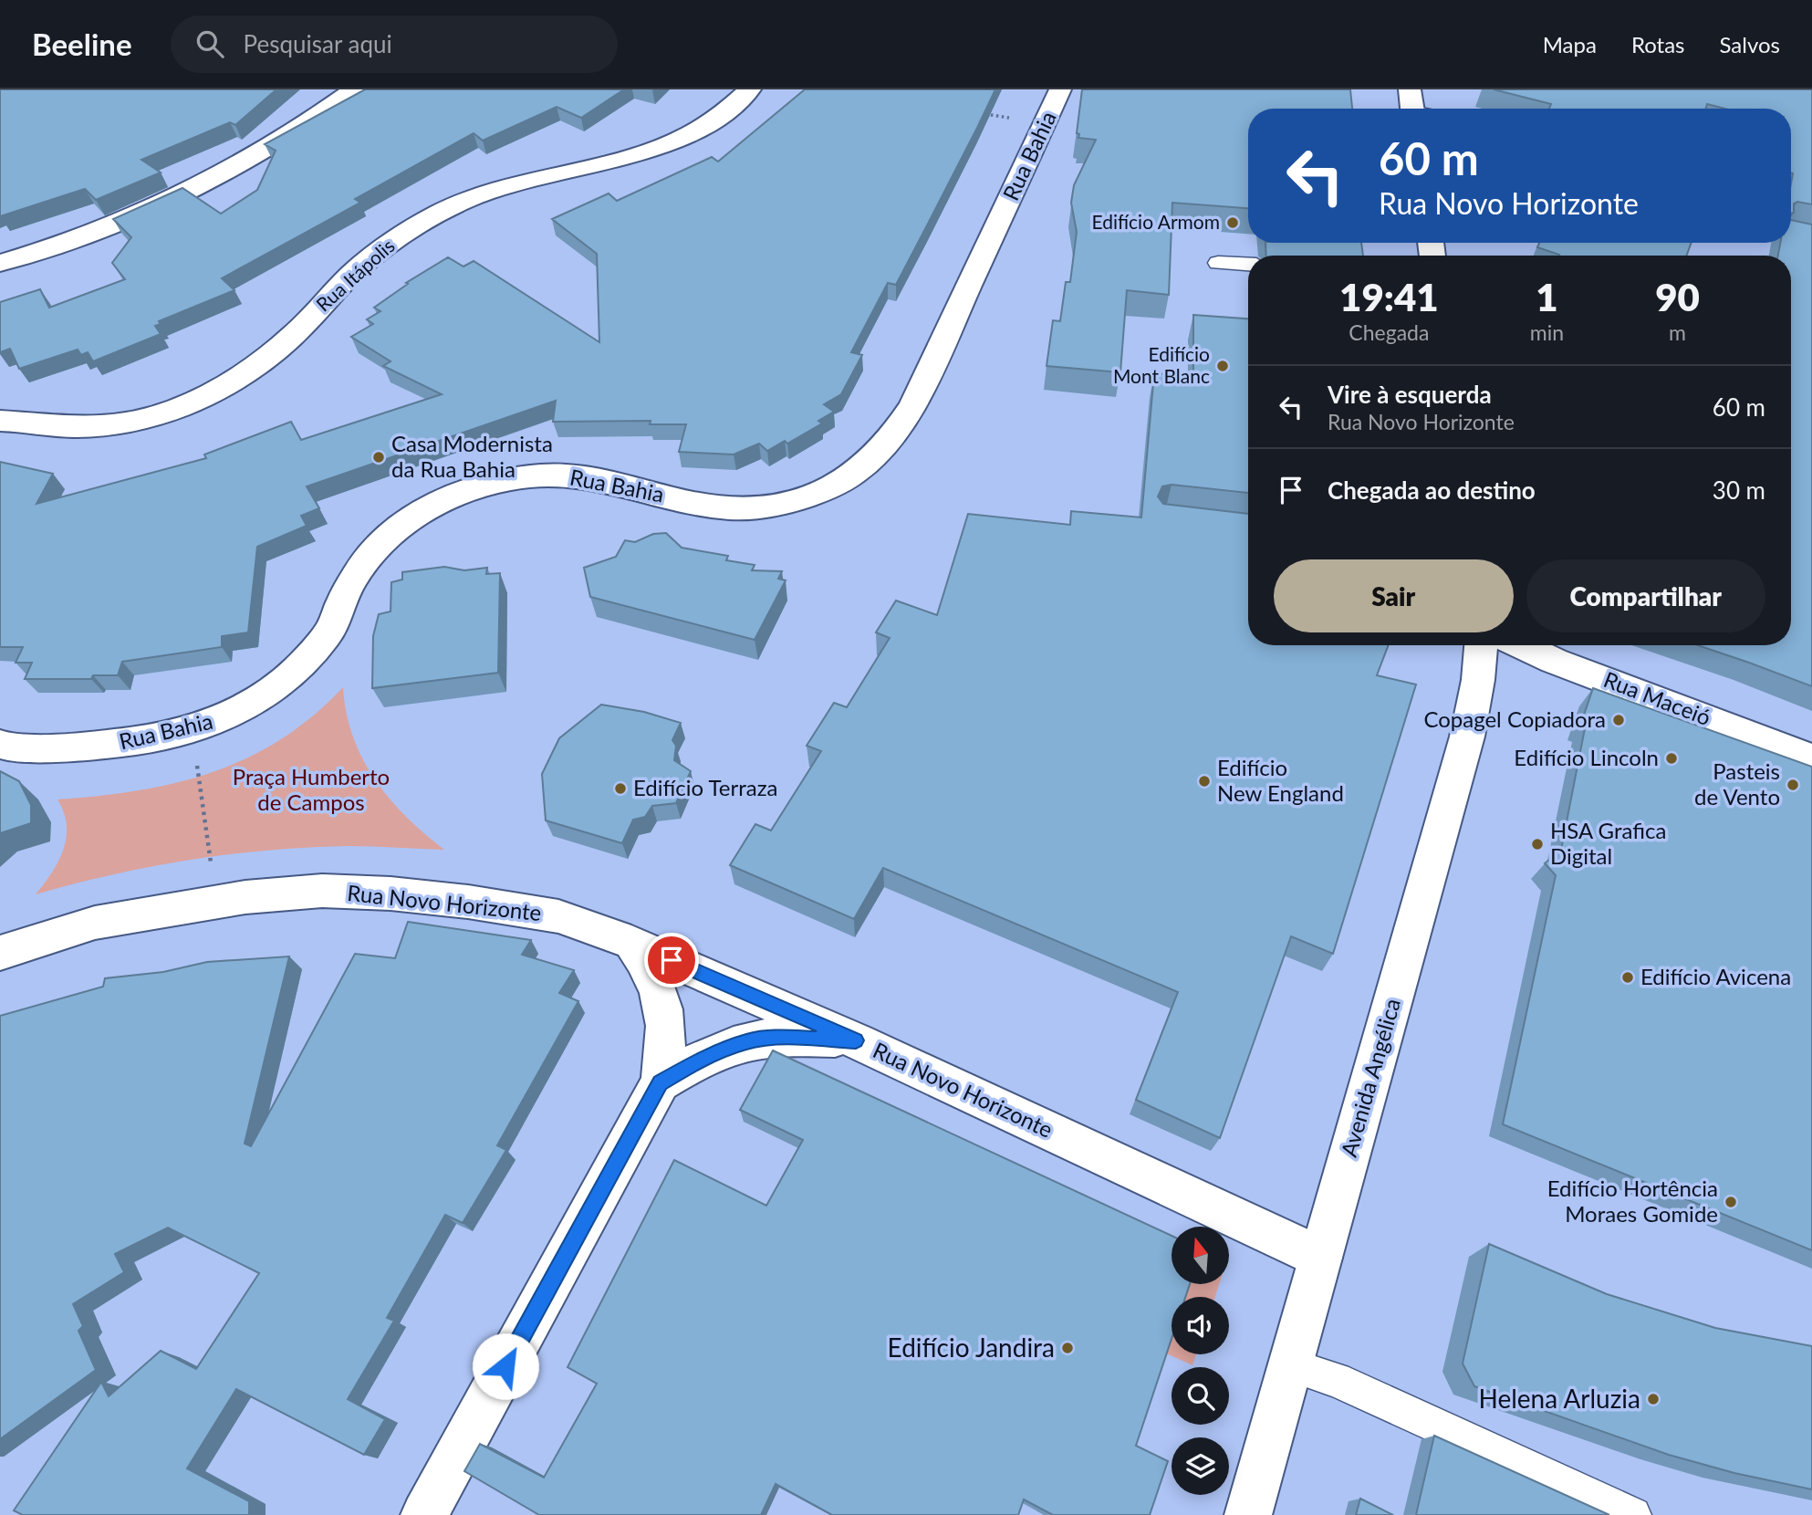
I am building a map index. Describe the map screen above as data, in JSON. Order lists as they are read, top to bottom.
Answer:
{
  "streets": {
    "street": [
      "Rua Bahia",
      "Rua Itápolis",
      "Rua Maceió",
      "Rua Novo Horizonte",
      "Avenida Angélica"
    ]
  },
  "crossings": [
    ["Rua Novo Horizonte", "Avenida Angélica"]
  ],
  "parks": ["Praça Humberto de Campos"],
  "places": [
    "Edifício Armom",
    "Edifício Mont Blanc",
    "Casa Modernista da Rua Bahia",
    "Copagel Copiadora",
    "Edifício Lincoln",
    "Edifício New England",
    "Pasteis de Vento",
    "Edifício Terraza",
    "HSA Grafica Digital",
    "Edifício Avicena",
    "Edifício Hortência Moraes Gomide",
    "Edifício Jandira",
    "Helena Arluzia"
  ],
  "north": "top",
  "page": {
    "header": "Beeline",
    "search": "Pesquisar aqui",
    "nav": ["Mapa", "Rotas", "Salvos"],
    "turn": ["60 m", "Rua Novo Horizonte"],
    "eta": [
      "19:41",
      "Chegada",
      "1",
      "min",
      "90",
      "m"
    ],
    "list": [
      {
        "name": "Vire à esquerda",
        "note": "Rua Novo Horizonte",
        "value": "60 m"
      },
      {
        "name": "Chegada ao destino",
        "value": "30 m"
      }
    ],
    "buttons": ["Sair", "Compartilhar"]
  }
}
